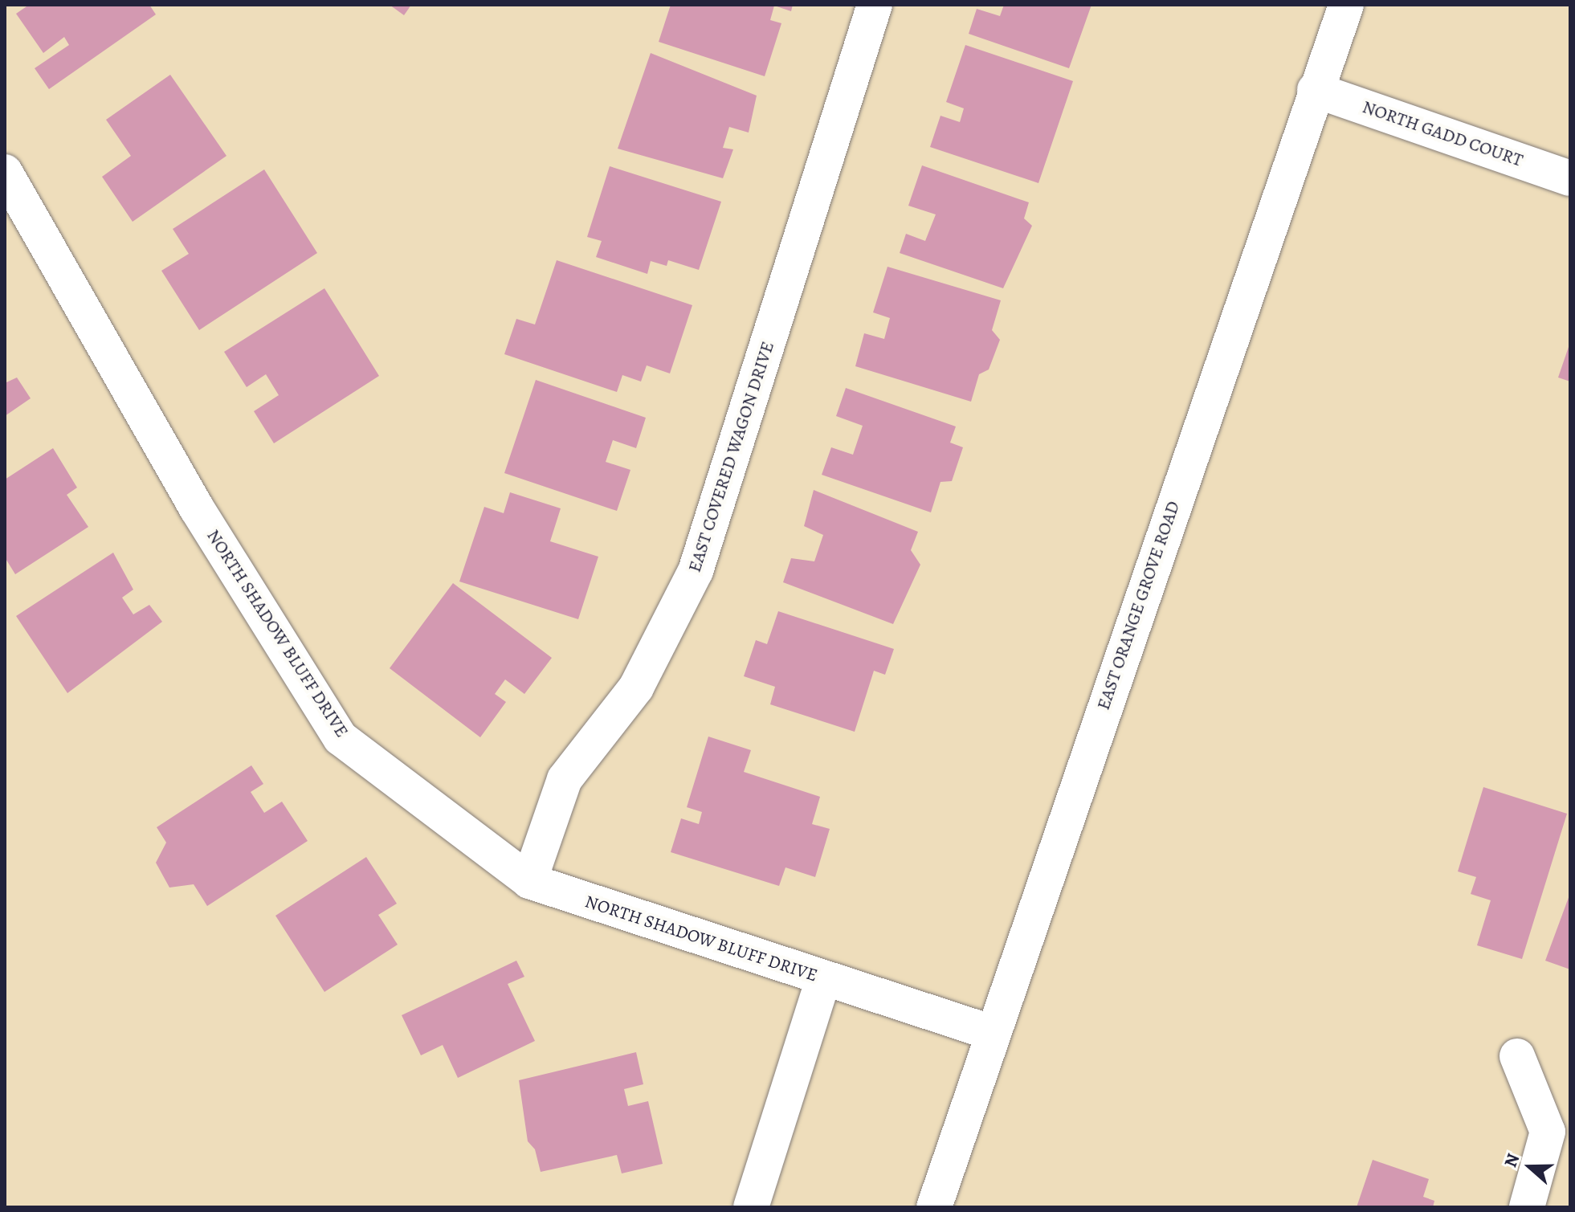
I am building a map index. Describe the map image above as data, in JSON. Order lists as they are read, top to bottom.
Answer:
{
  "streets": {
    "street": [
      "NORTH GADD COURT",
      "EAST COVERED WAGON DRIVE",
      "EAST ORANGE GROVE ROAD",
      "NORTH SHADOW BLUFF DRIVE"
    ]
  },
  "crossings": [
    ["NORTH GADD COURT", "EAST ORANGE GROVE ROAD"],
    ["EAST COVERED WAGON DRIVE", "NORTH SHADOW BLUFF DRIVE"],
    ["EAST ORANGE GROVE ROAD", "NORTH SHADOW BLUFF DRIVE"]
  ],
  "north": "left"
}
